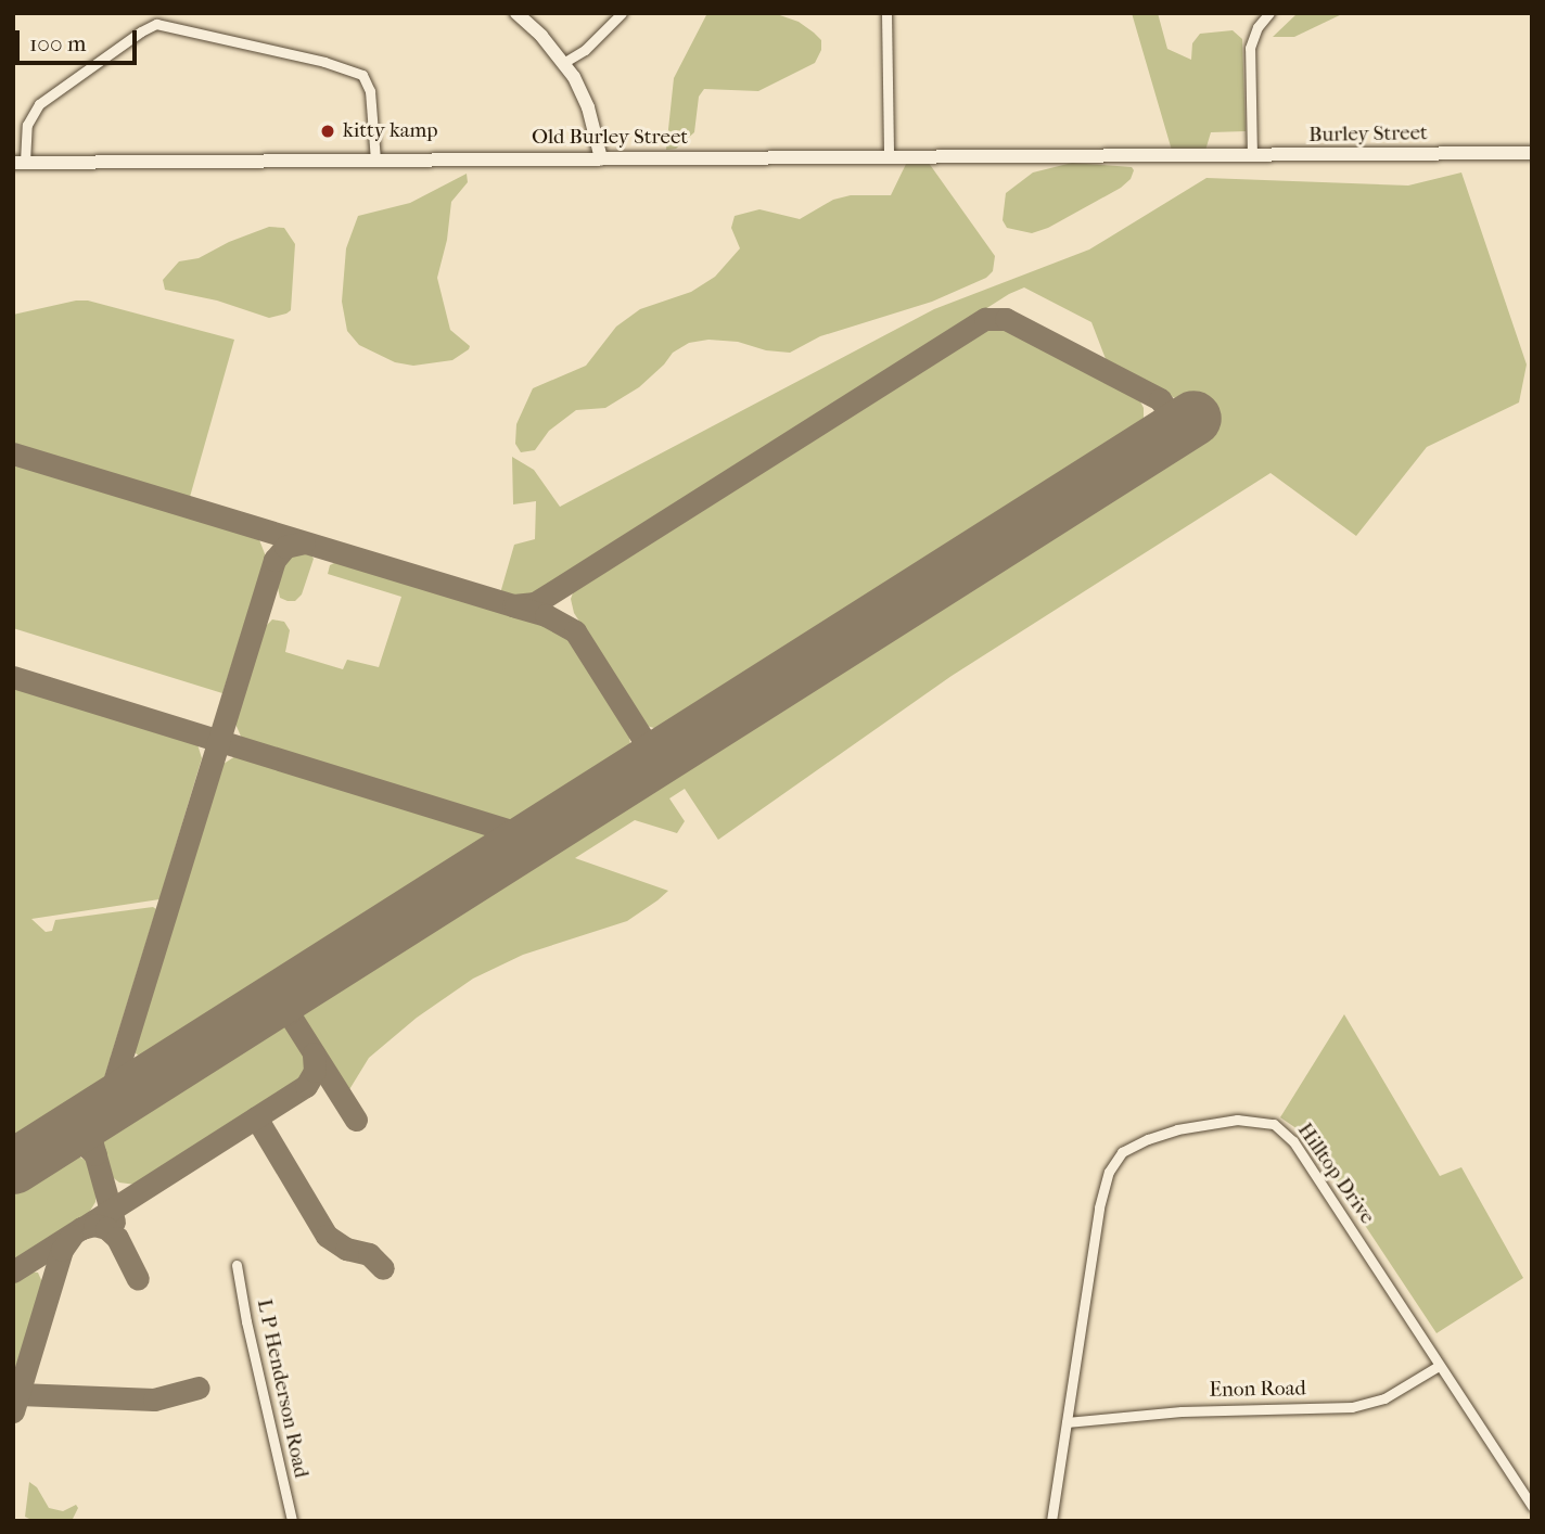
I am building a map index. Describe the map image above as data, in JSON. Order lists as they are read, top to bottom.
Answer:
{
  "streets": {
    "main road": ["Burley Street", "Old Burley Street"],
    "street": ["Hilltop Drive", "L P Henderson Road", "Enon Road"]
  },
  "crossings": [
    ["Burley Street", "Old Burley Street"],
    ["Hilltop Drive", "Enon Road"]
  ],
  "places": ["kitty kamp"],
  "scale_bar": "100 m"
}
